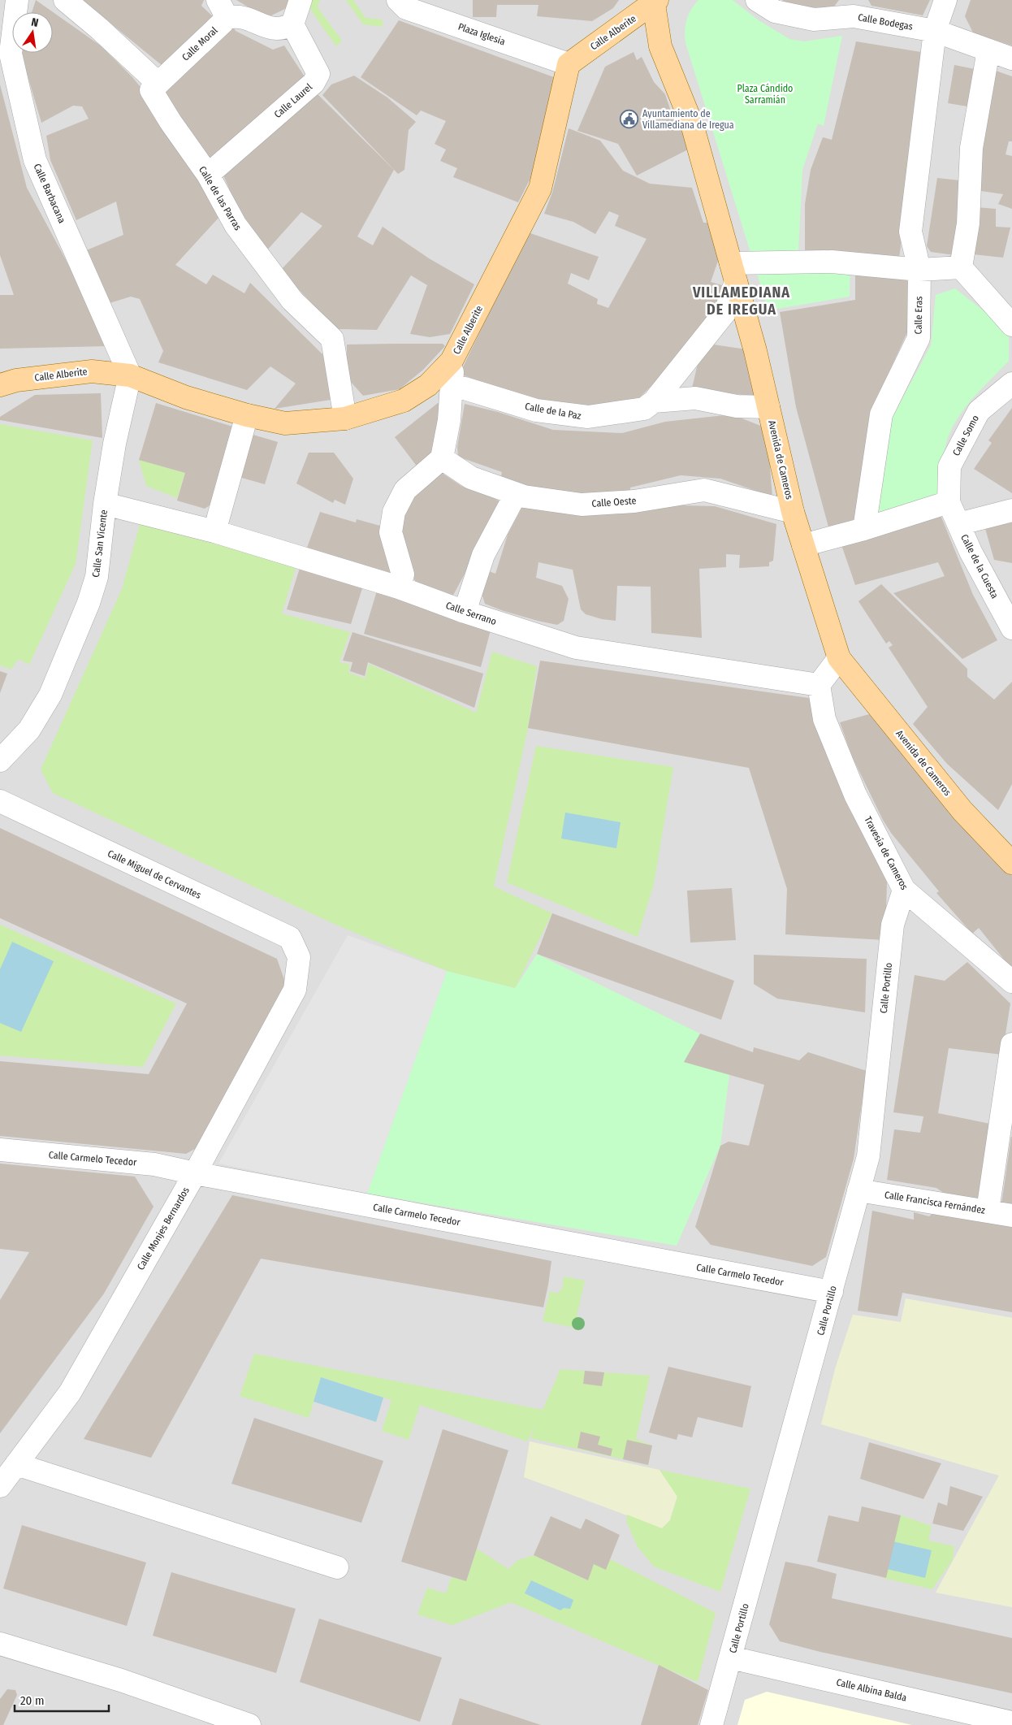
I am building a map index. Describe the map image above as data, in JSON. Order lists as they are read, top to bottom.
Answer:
{
  "streets": {
    "main road": ["Calle Alberite", "Avenida de Cameros"],
    "street": [
      "Calle Bodegas",
      "Plaza Iglesia",
      "Calle Moral",
      "Calle Laurel",
      "Calle Barbacana",
      "Calle de las Parras",
      "Calle Eras",
      "Calle de la Paz",
      "Calle Somo",
      "Calle Oeste",
      "Calle San Vicente",
      "Calle de la Cuesta",
      "Calle Serrano",
      "Travesía de Cameros",
      "Calle Miguel de Cervantes",
      "Calle Portillo",
      "Calle Carmelo Tecedor",
      "Calle Francisca Fernández",
      "Calle Monjes Bernardos",
      "Calle Albina Balda"
    ]
  },
  "crossings": [
    ["Calle Bodegas", "Calle Eras"],
    ["Calle Alberite", "Plaza Iglesia"],
    ["Calle Alberite", "Calle Barbacana"],
    ["Calle Alberite", "Calle de las Parras"],
    ["Calle Alberite", "Avenida de Cameros"],
    ["Calle Alberite", "Calle San Vicente"],
    ["Calle Moral", "Calle de las Parras"],
    ["Calle Laurel", "Calle de las Parras"],
    ["Calle Barbacana", "Calle San Vicente"],
    ["Calle de la Paz", "Avenida de Cameros"],
    ["Calle Somo", "Calle de la Cuesta"],
    ["Avenida de Cameros", "Calle Oeste"],
    ["Calle San Vicente", "Calle Serrano"],
    ["Calle Serrano", "Travesía de Cameros"],
    ["Travesía de Cameros", "Calle Portillo"],
    ["Calle Miguel de Cervantes", "Calle Monjes Bernardos"],
    ["Calle Portillo", "Calle Carmelo Tecedor"],
    ["Calle Portillo", "Calle Francisca Fernández"],
    ["Calle Portillo", "Calle Albina Balda"],
    ["Calle Carmelo Tecedor", "Calle Monjes Bernardos"]
  ],
  "districts": ["VILLAMEDIANA DE IREGUA"],
  "parks": ["Plaza Cándido Sarramián"],
  "places": {
    "public building": ["Ayuntamiento de Villamediana de Iregua"]
  },
  "scale_bar": "20 m",
  "north": "top"
}
